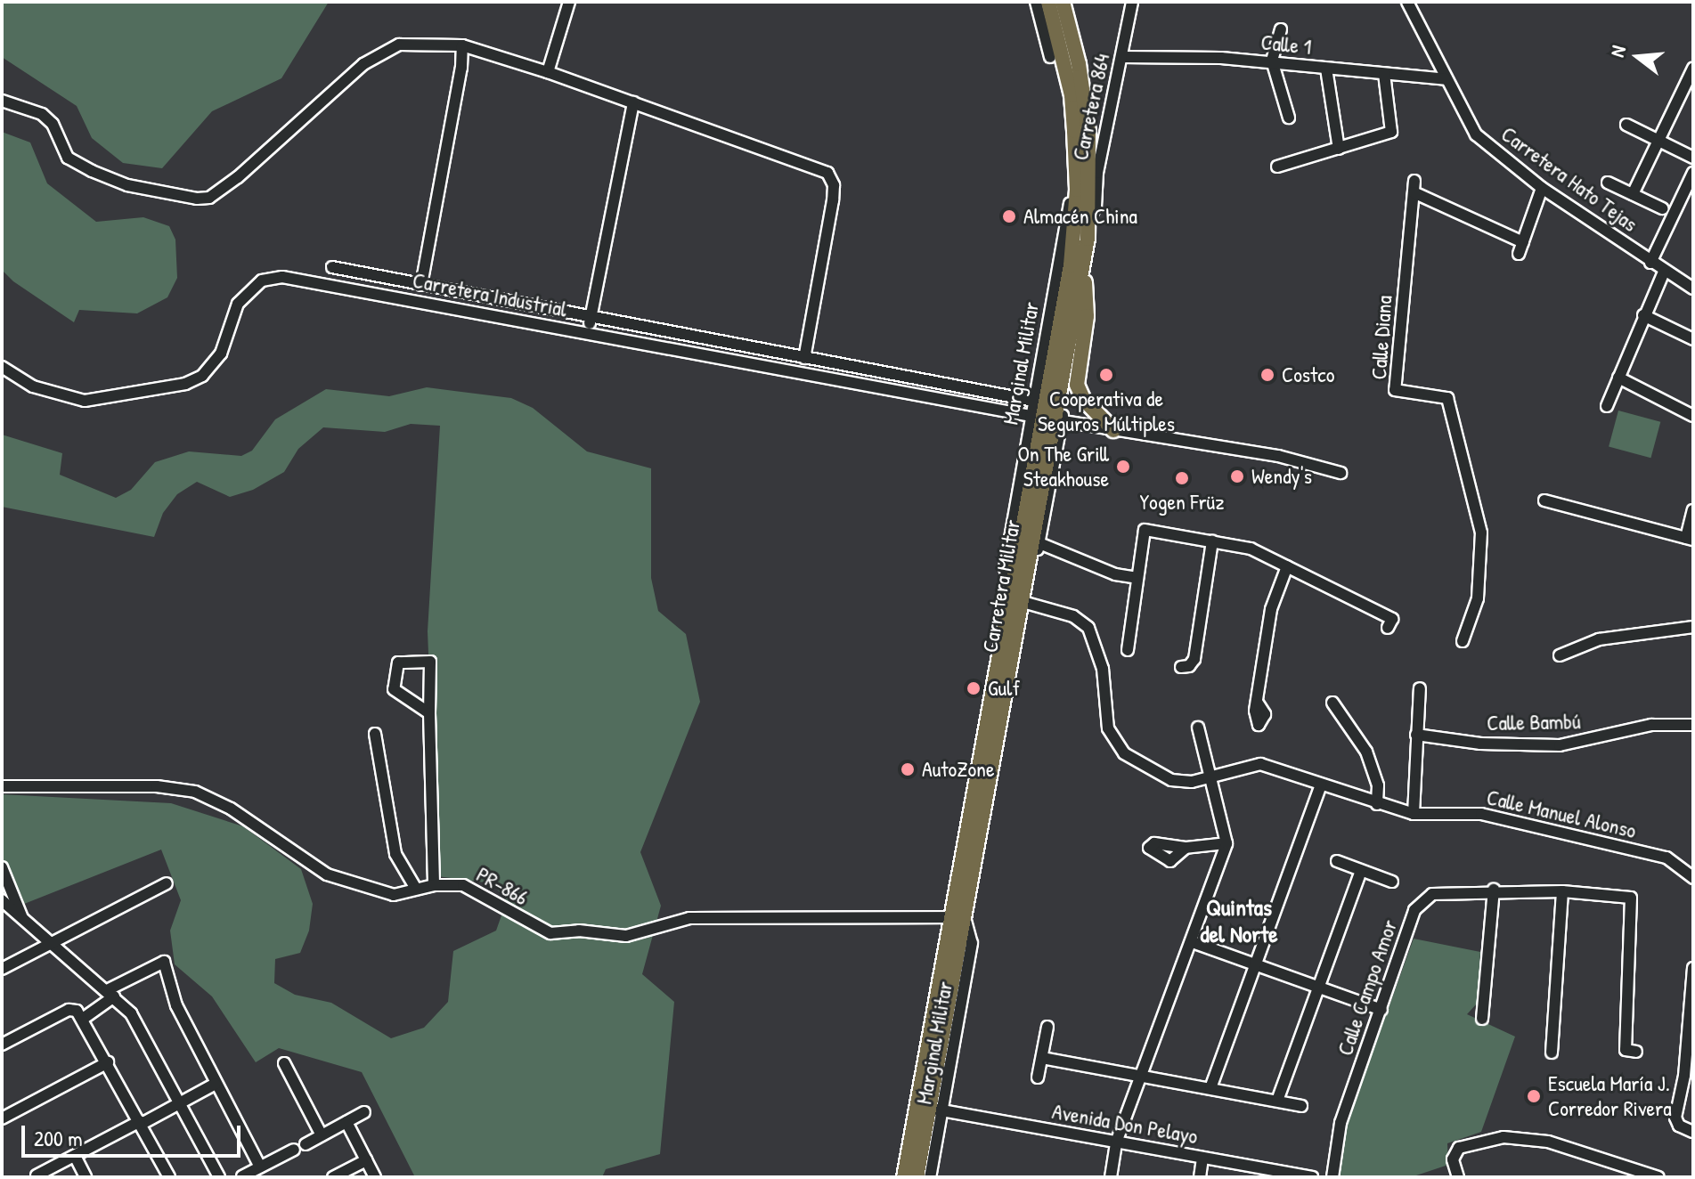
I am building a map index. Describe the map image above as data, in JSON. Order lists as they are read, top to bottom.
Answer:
{
  "streets": {
    "main road": ["Carretera Militar"],
    "street": [
      "Calle 1",
      "Carretera 864",
      "Carretera Hato Tejas",
      "Carretera Industrial",
      "Calle Diana",
      "Marginal Militar",
      "Calle Bambú",
      "Calle Manuel Alonso",
      "PR-866",
      "Calle Campo Amor",
      "Avenida Don Pelayo"
    ]
  },
  "crossings": [
    ["Calle 1", "Carretera 864"],
    ["Calle 1", "Carretera Hato Tejas"],
    ["Carretera 864", "Carretera Militar"],
    ["Carretera Hato Tejas", "Calle Diana"],
    ["Carretera Industrial", "Marginal Militar"],
    ["Carretera Industrial", "Carretera Militar"],
    ["Marginal Militar", "Carretera Militar"],
    ["Marginal Militar", "Calle Manuel Alonso"],
    ["Marginal Militar", "PR-866"],
    ["Marginal Militar", "Avenida Don Pelayo"],
    ["Carretera Militar", "Calle Manuel Alonso"],
    ["Carretera Militar", "PR-866"],
    ["Carretera Militar", "Avenida Don Pelayo"]
  ],
  "districts": ["Quintas del Norte"],
  "places": [
    "Almacén China",
    "Cooperativa de Seguros Múltiples",
    "Costco",
    "On The Grill Steakhouse",
    "Wendy's",
    "Yogen Früz",
    "Gulf",
    "AutoZone",
    "Escuela María J. Corredor Rivera"
  ],
  "scale_bar": "200 m",
  "north": "left"
}
